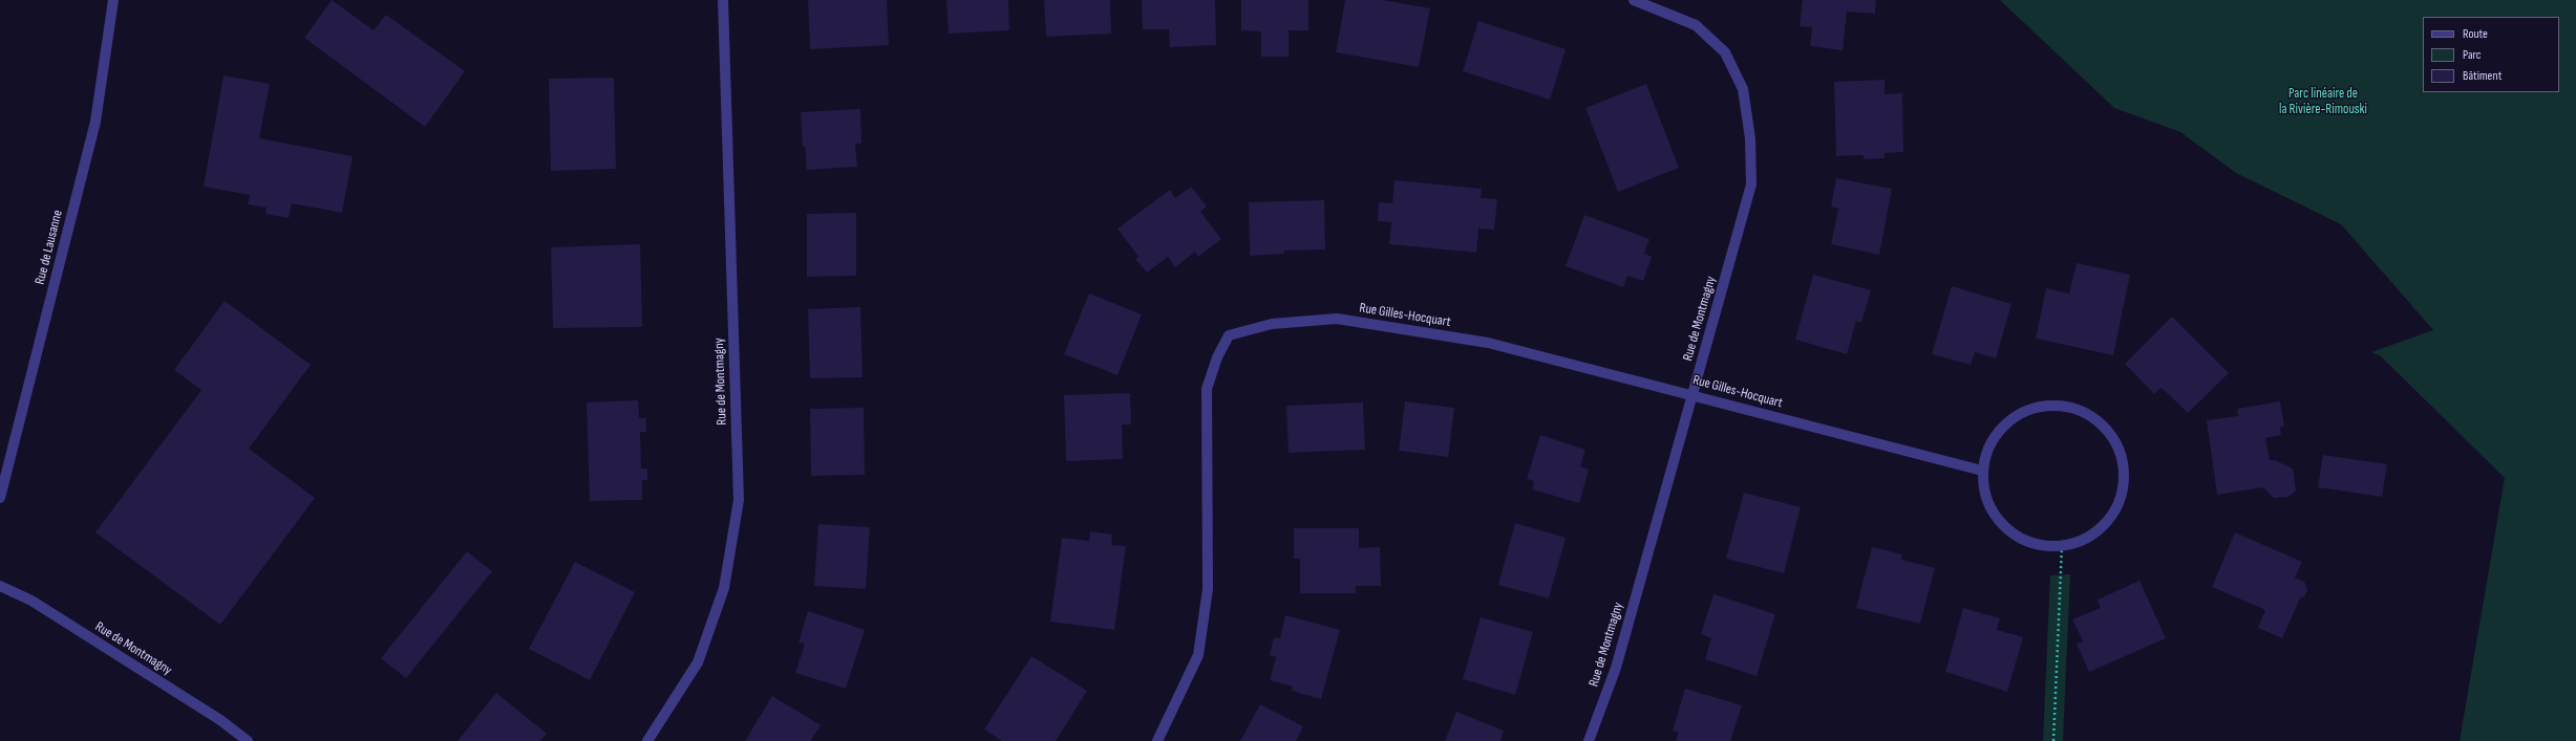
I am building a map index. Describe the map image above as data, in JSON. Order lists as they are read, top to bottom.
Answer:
{
  "streets": {
    "street": ["Rue de Lausanne", "Rue Gilles-Hocquart", "Rue de Montmagny"]
  },
  "crossings": [
    ["Rue Gilles-Hocquart", "Rue de Montmagny"]
  ],
  "parks": ["Parc linéaire de la Rivière-Rimouski"],
  "legend": ["Route", "Parc", "Bâtiment"]
}
